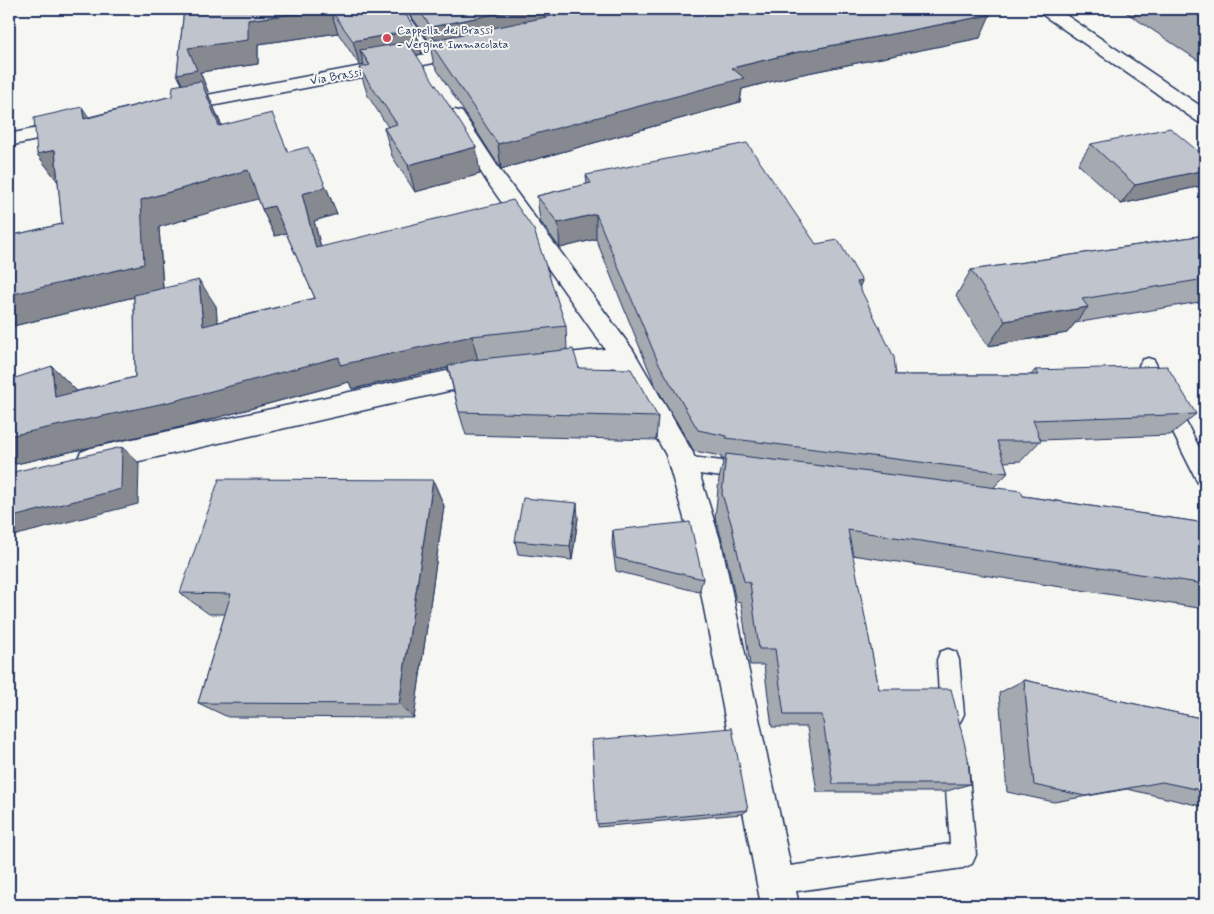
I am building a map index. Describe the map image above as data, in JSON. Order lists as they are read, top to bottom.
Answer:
{
  "streets": {
    "street": ["Via Brassi"]
  },
  "places": ["Cappella dei Brassi - Vergine Immacolata"]
}
